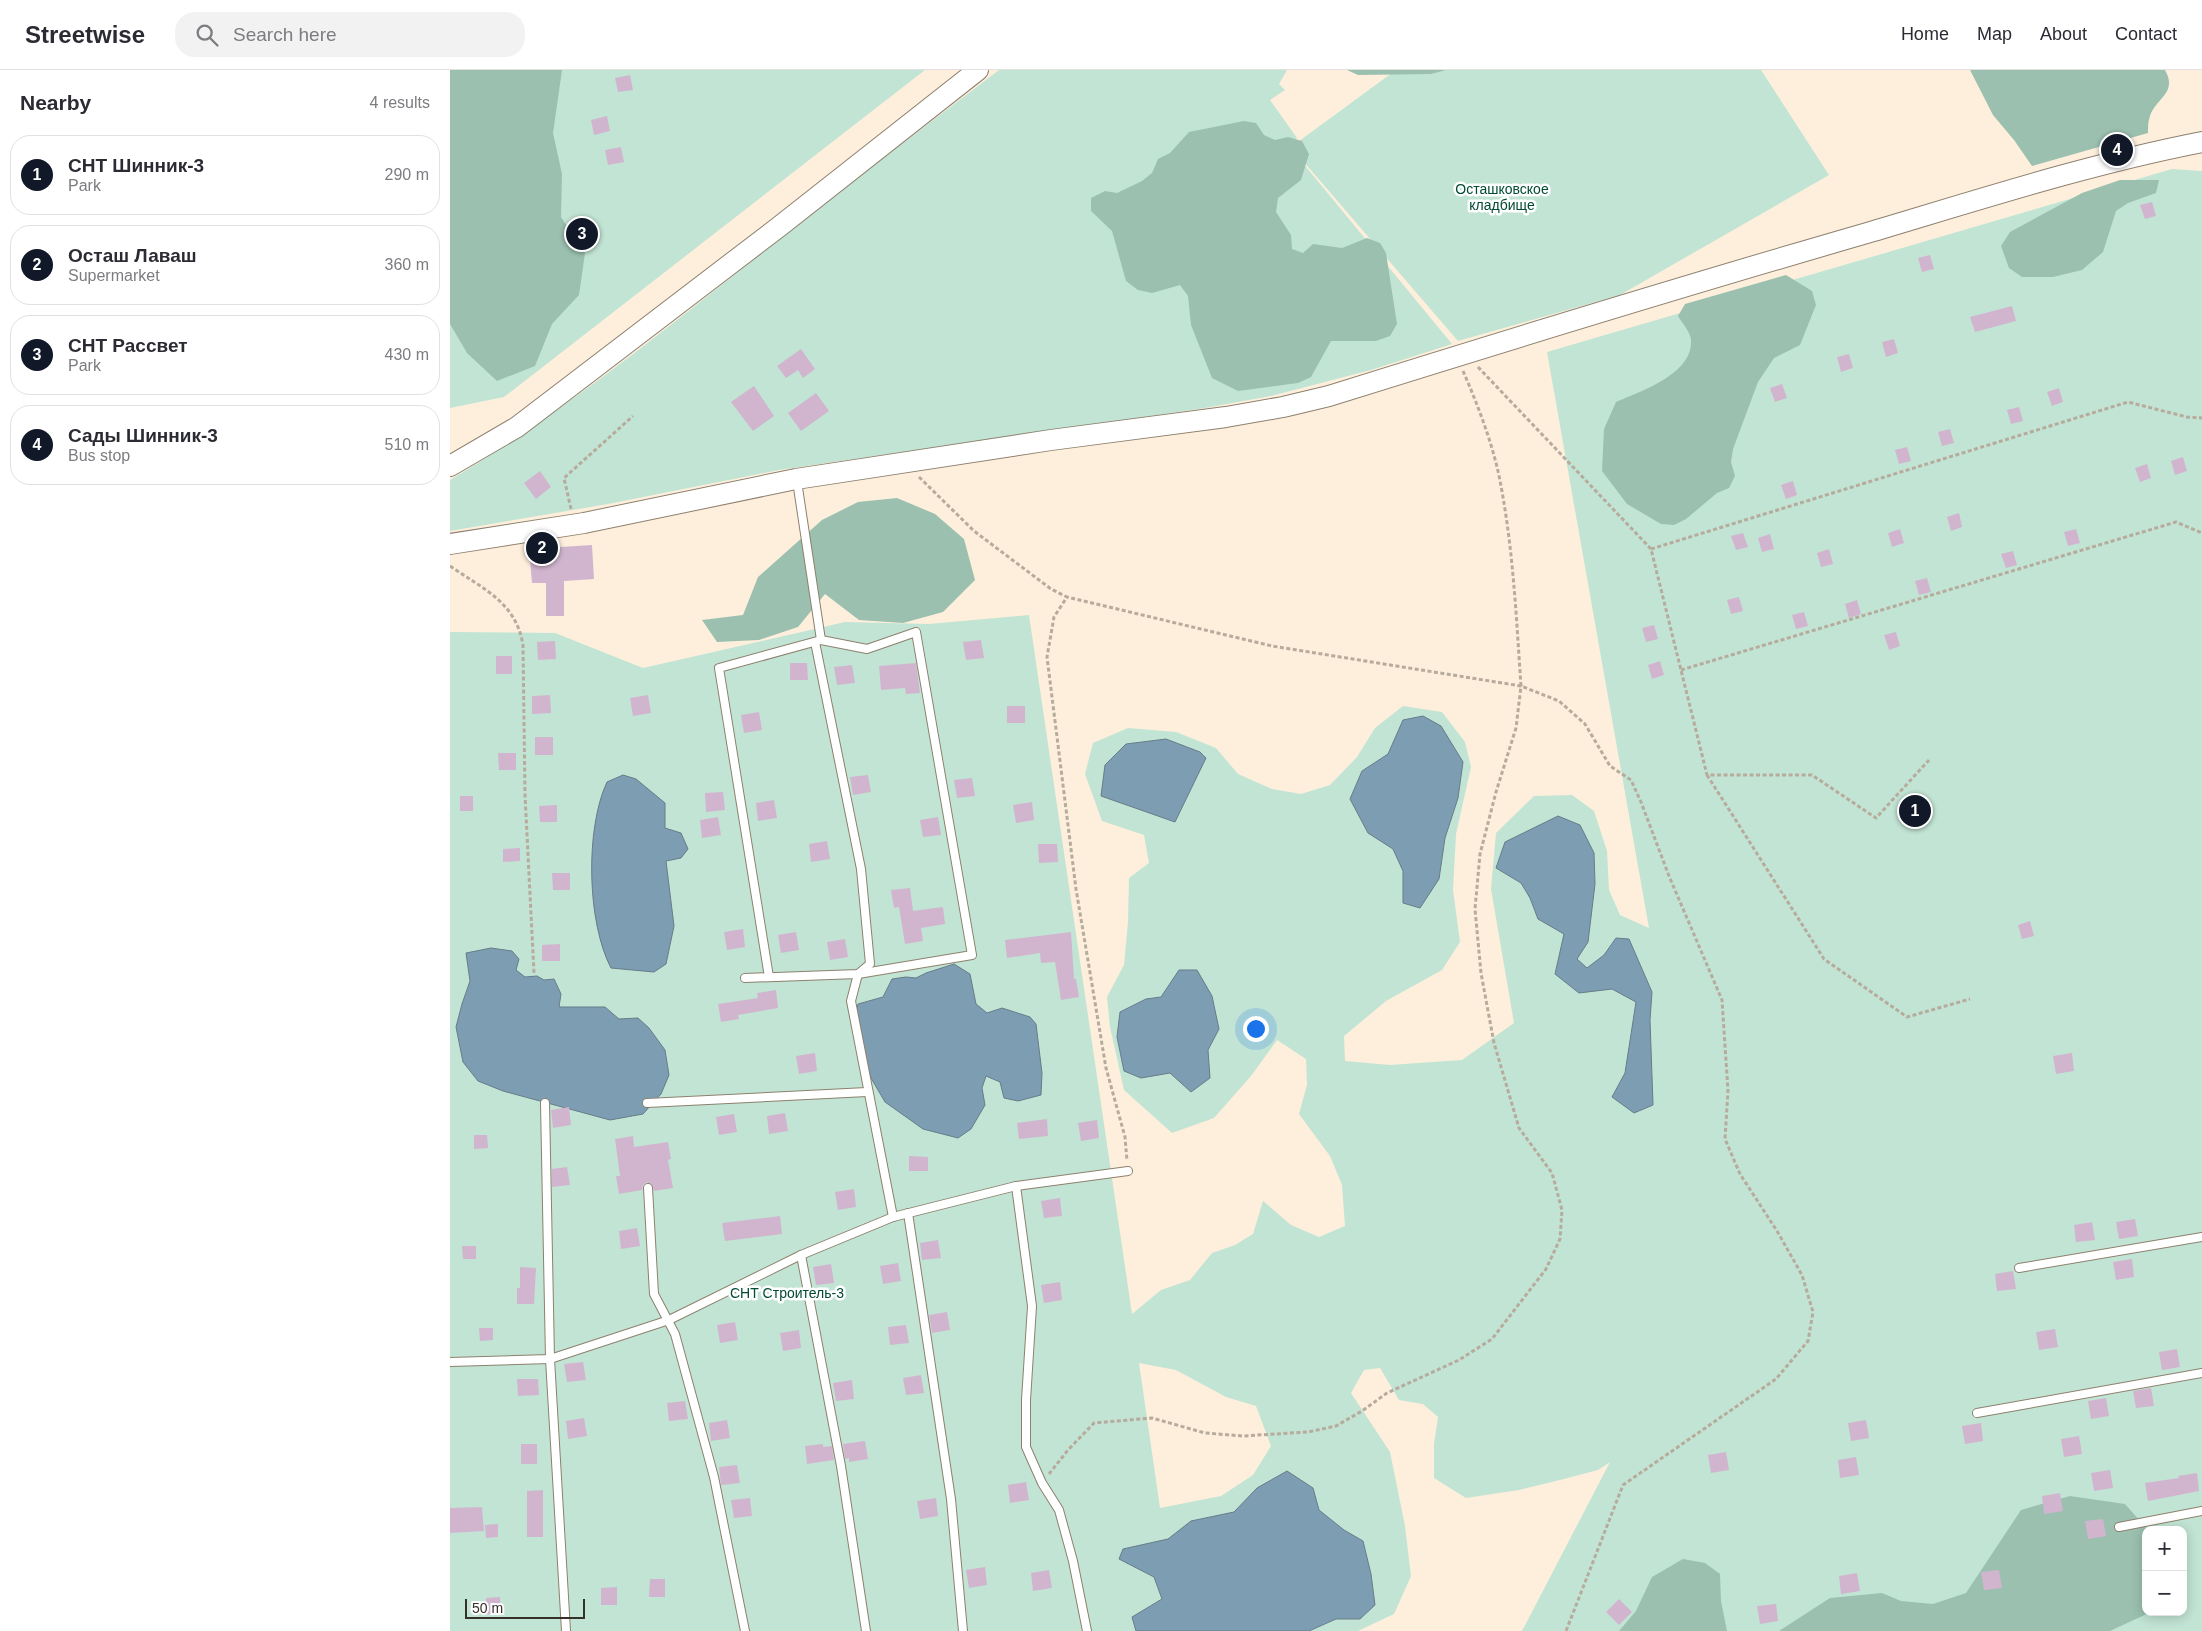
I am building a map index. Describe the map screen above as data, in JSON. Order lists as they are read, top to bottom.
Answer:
{
  "parks": ["Осташковское кладбище", "СНТ Строитель-3"],
  "scale_bar": "50 m",
  "page": {
    "header": "Streetwise",
    "search": "Search here",
    "nav": [
      "Home",
      "Map",
      "About",
      "Contact"
    ],
    "heading": ["Nearby", "4 results"],
    "pins": [
      "4",
      "3",
      "2",
      "1"
    ],
    "list": [
      {
        "mark": "1",
        "name": "СНТ Шинник-3",
        "note": "Park",
        "value": "290 m"
      },
      {
        "mark": "2",
        "name": "Осташ Лаваш",
        "note": "Supermarket",
        "value": "360 m"
      },
      {
        "mark": "3",
        "name": "СНТ Рассвет",
        "note": "Park",
        "value": "430 m"
      },
      {
        "mark": "4",
        "name": "Сады Шинник-3",
        "note": "Bus stop",
        "value": "510 m"
      }
    ],
    "map_buttons": ["+", "−"],
    "scale": "50 m"
  }
}
